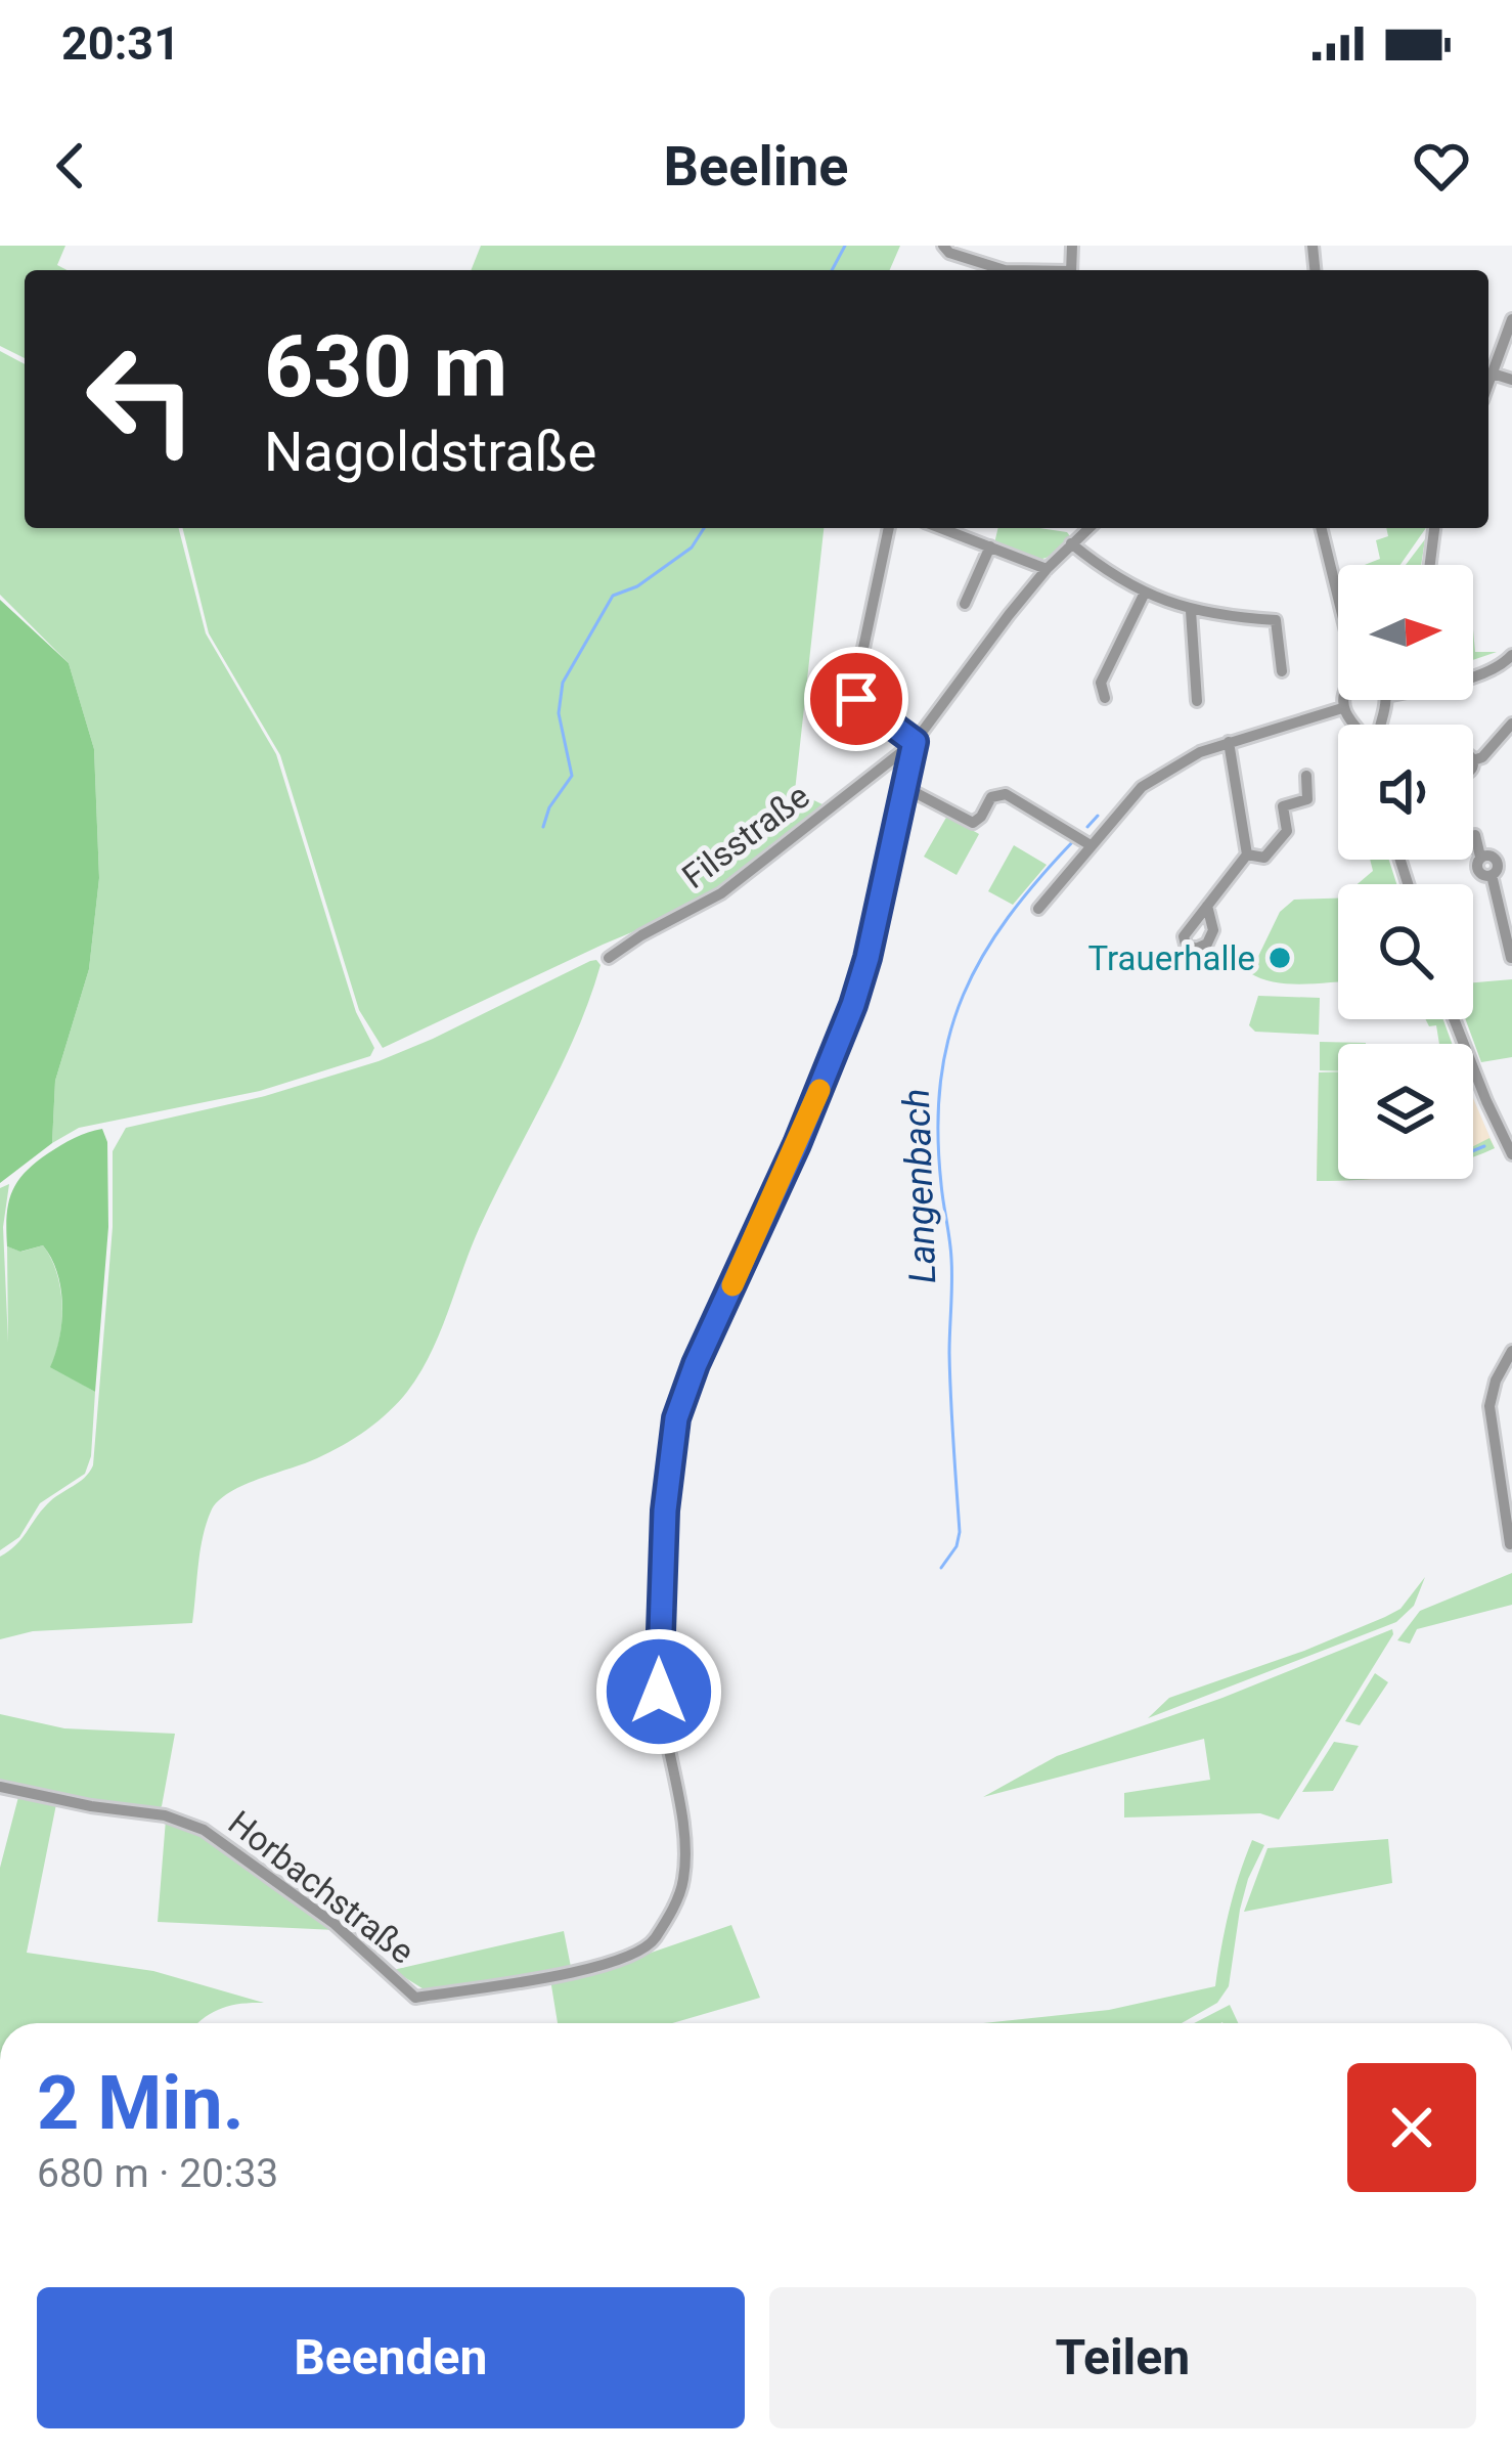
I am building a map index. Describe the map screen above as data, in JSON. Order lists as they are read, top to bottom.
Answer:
{
  "streets": {
    "street": ["Filsstraße", "Horbachstraße"]
  },
  "crossings": [
    ["Filsstraße", "Horbachstraße"]
  ],
  "water": ["Langenbach"],
  "places": ["Trauerhalle"],
  "north": "right",
  "page": {
    "status": "20:31",
    "header": "Beeline",
    "turn": ["630 m", "Nagoldstraße"],
    "heading": ["2 Min.", "680 m · 20:33"],
    "buttons": ["Beenden", "Teilen"]
  }
}
